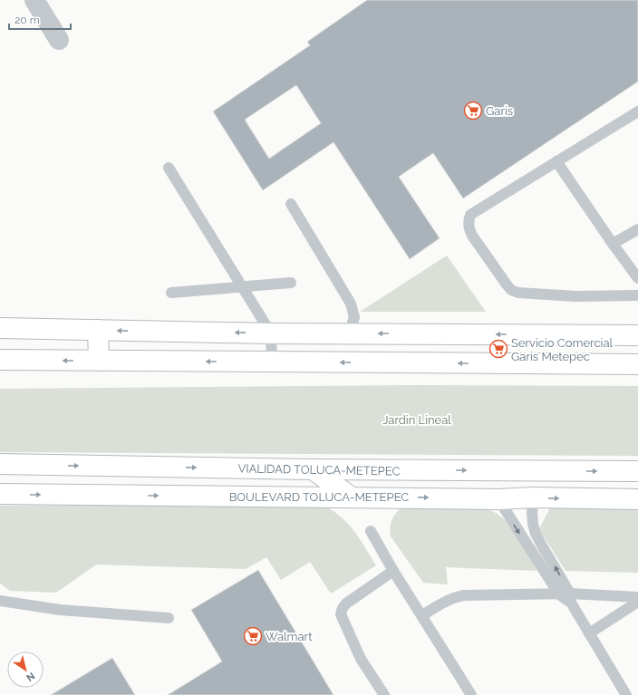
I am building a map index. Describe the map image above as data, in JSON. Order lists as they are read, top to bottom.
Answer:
{
  "streets": {
    "main road": ["VIALIDAD TOLUCA-METEPEC", "BOULEVARD TOLUCA-METEPEC"]
  },
  "parks": ["Jardin Lineal"],
  "places": {
    "supermarket": ["Garis", "Servicio Comercial Garis Metepec", "Walmart"]
  },
  "scale_bar": "20 m",
  "north": "bottom right"
}
